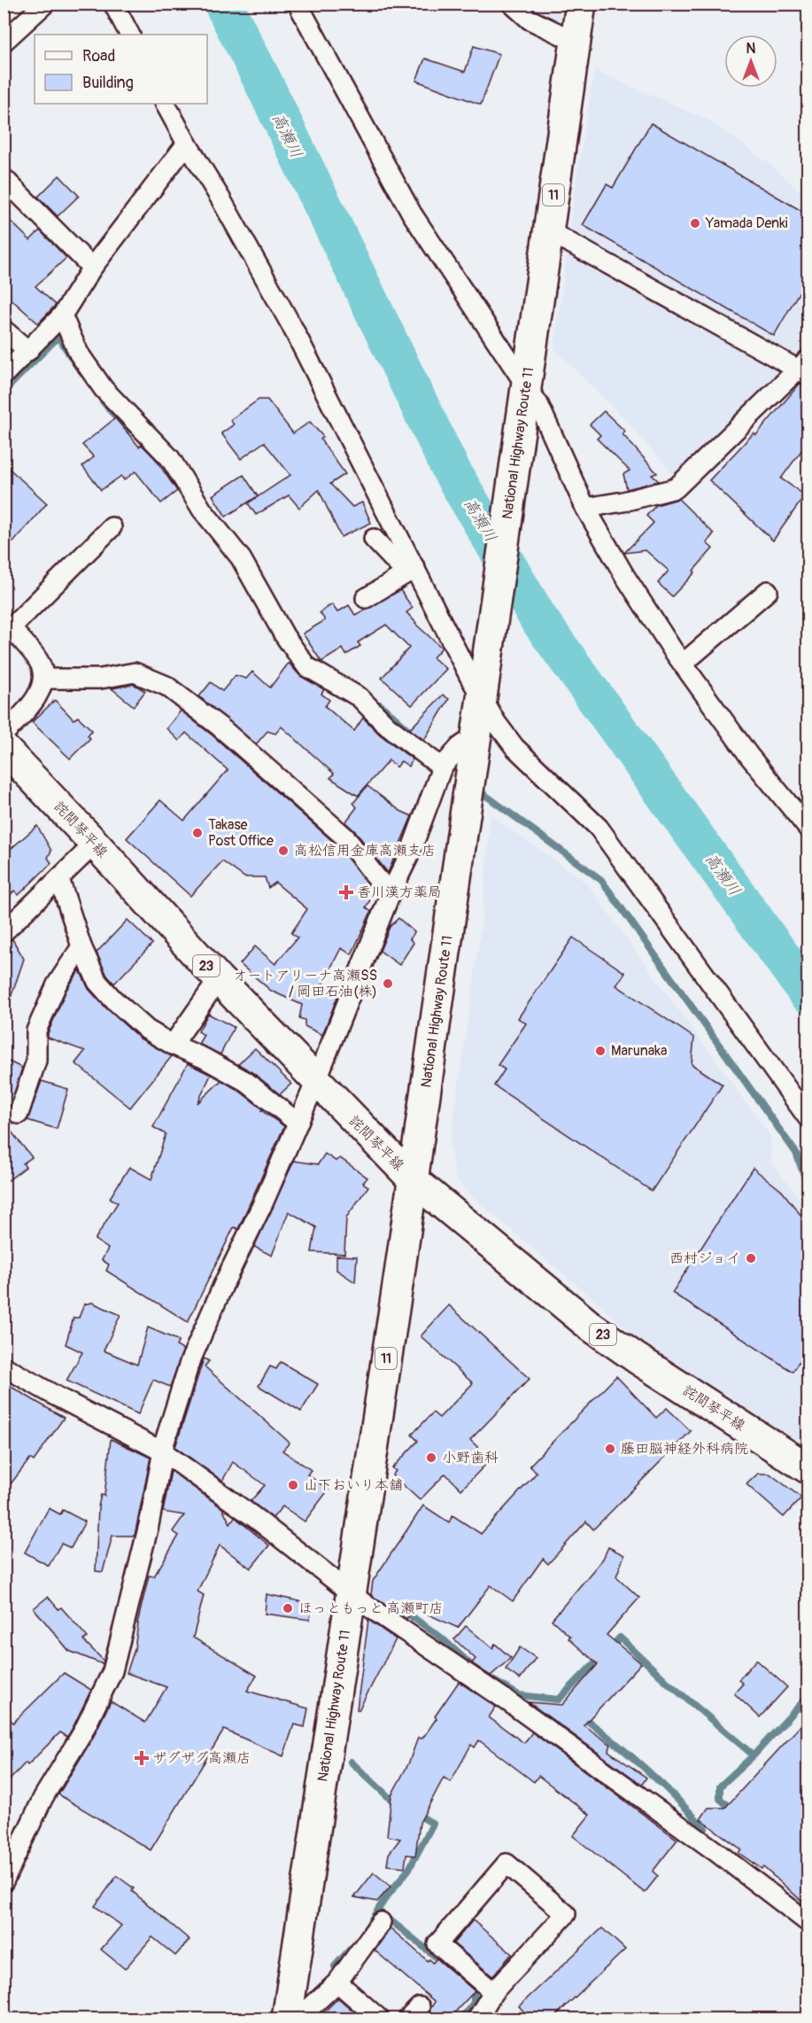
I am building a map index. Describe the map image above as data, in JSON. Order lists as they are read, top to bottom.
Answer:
{
  "streets": {
    "main road": [
      "11",
      "National Highway Route 11",
      "詫間琴平線",
      "23"
    ]
  },
  "crossings": [
    ["National Highway Route 11", "詫間琴平線"]
  ],
  "water": ["高瀬川"],
  "places": {
    "other": [
      "Yamada Denki",
      "Takase Post Office",
      "高松信用金庫高瀬支店",
      "オートアリーナ高瀬SS / 岡田石油(株)",
      "Marunaka",
      "西村ジョイ",
      "藤田脳神経外科病院",
      "小野歯科",
      "山下おいり本舗",
      "ほっともっと 高瀬町店"
    ],
    "health": ["香川漢方薬局", "ザグザグ高瀬店"]
  },
  "legend": ["Road", "Building"],
  "north": "top"
}
